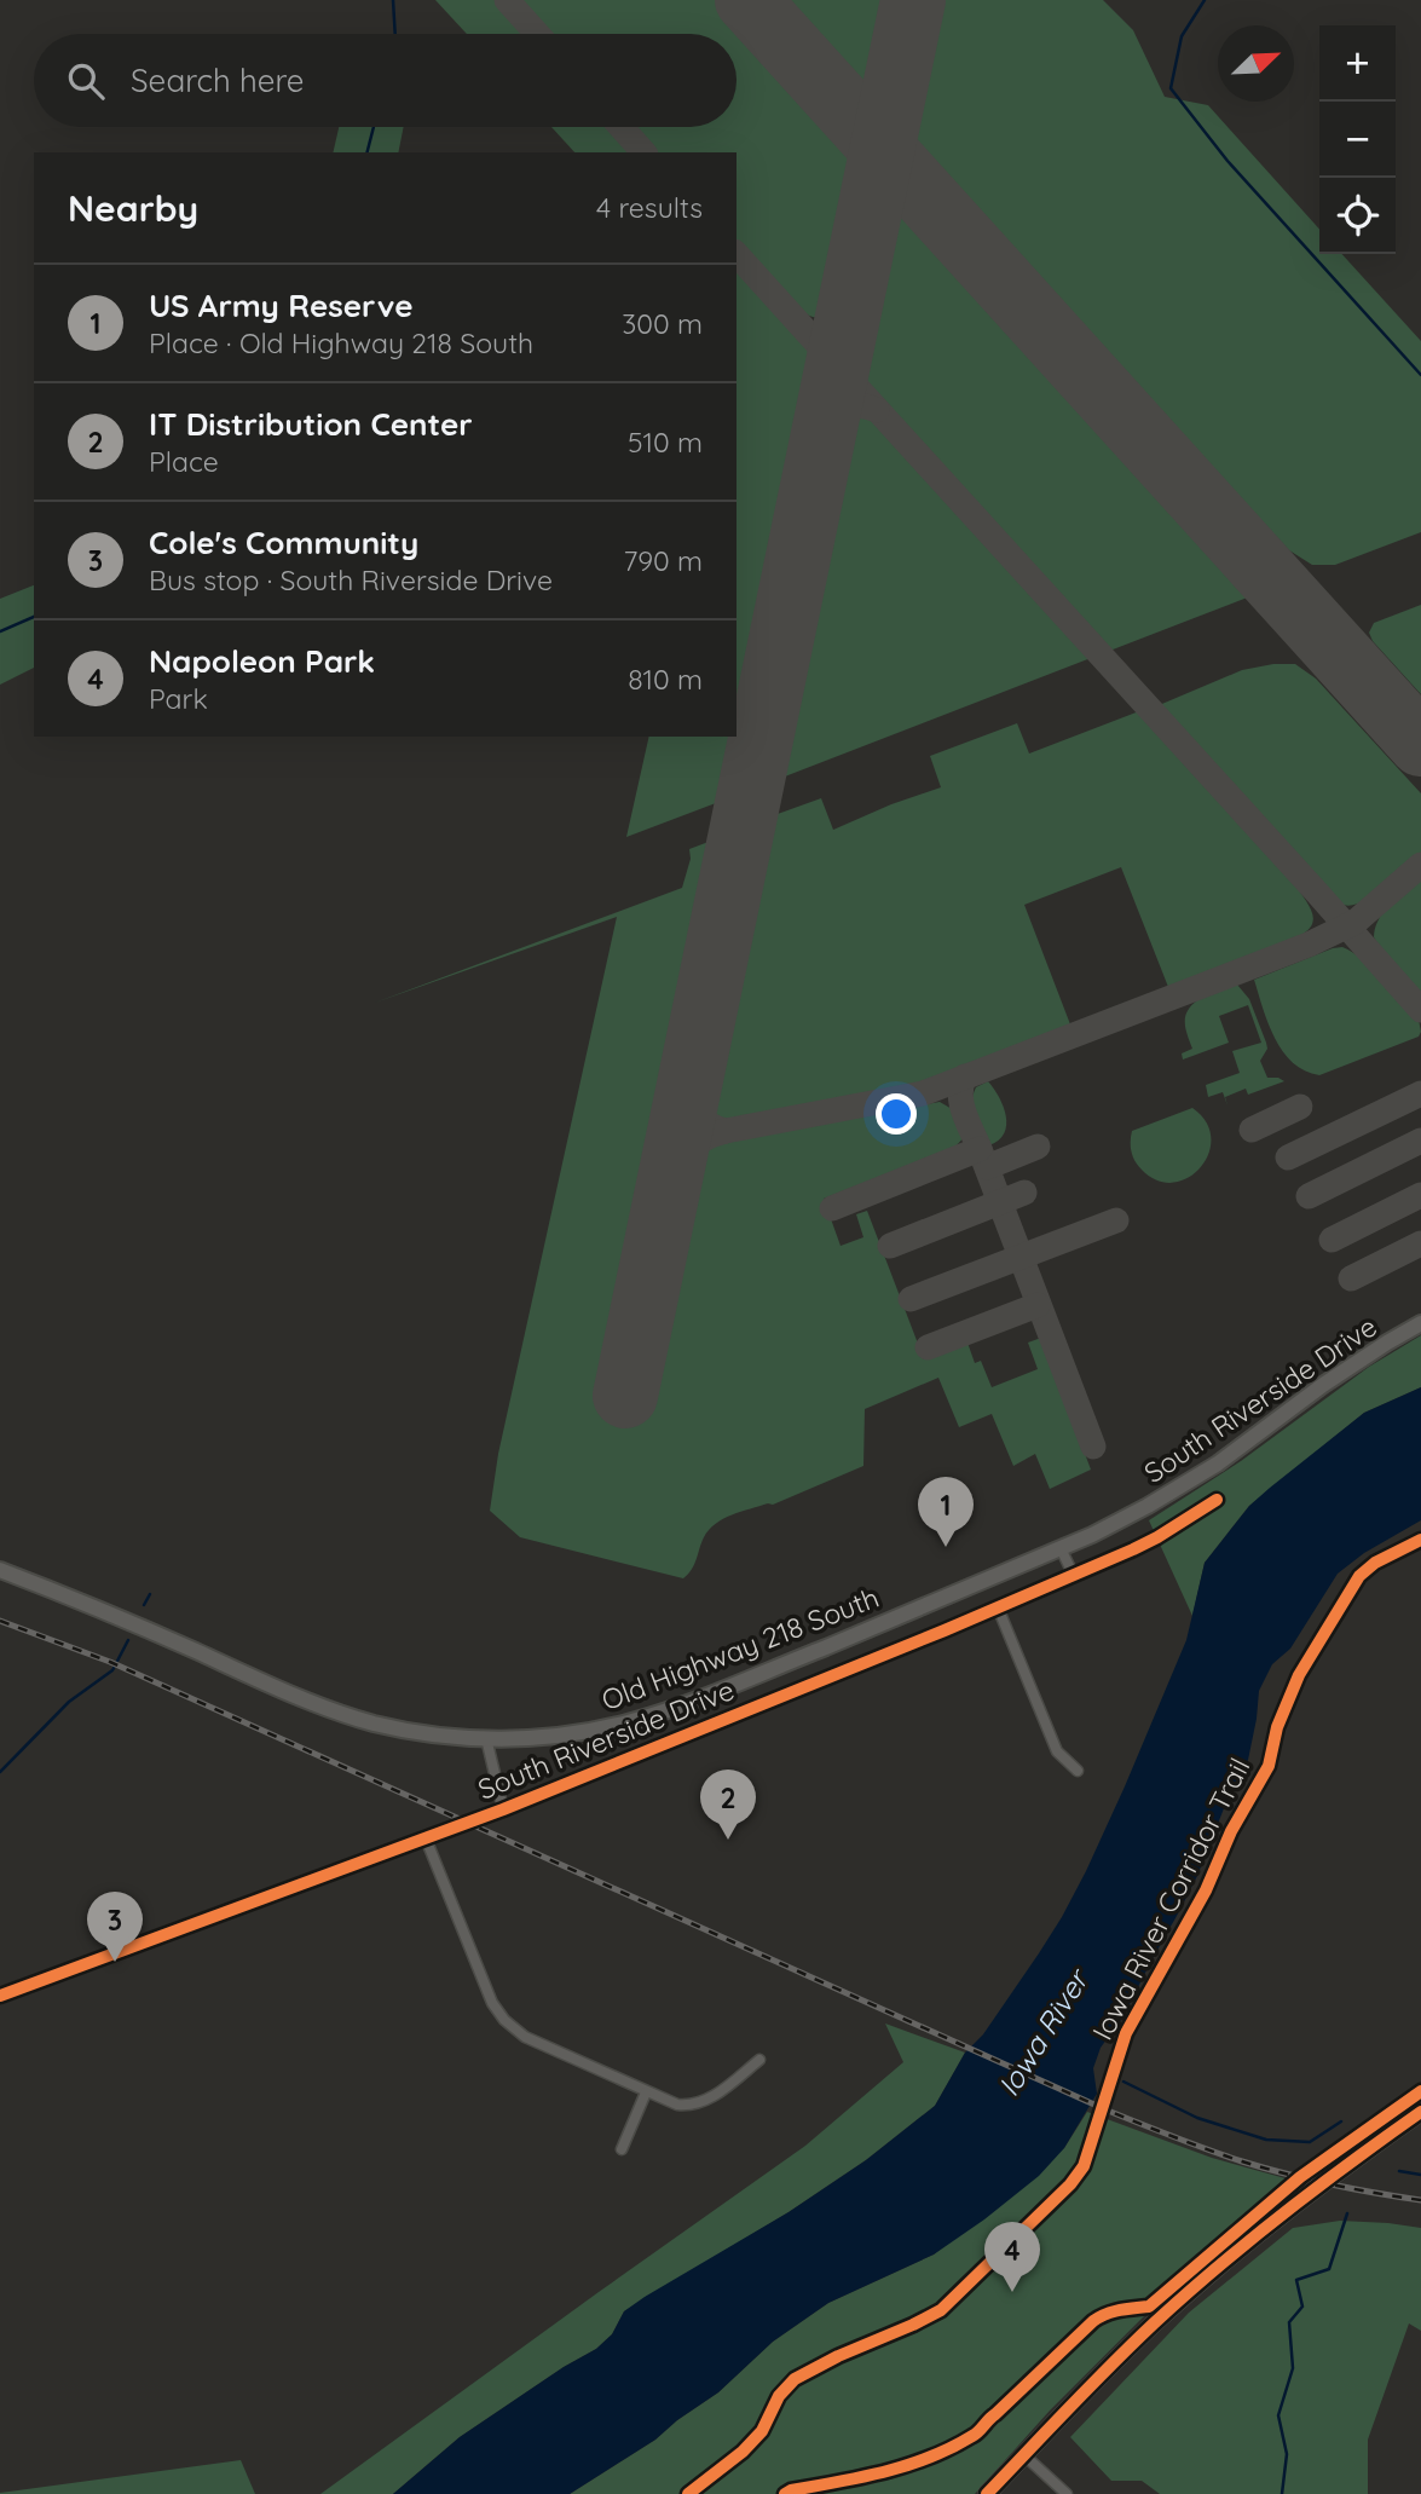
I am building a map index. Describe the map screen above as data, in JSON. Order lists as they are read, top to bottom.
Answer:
{
  "streets": {
    "main road": ["South Riverside Drive", "Old Highway 218 South"],
    "cycle path": ["Iowa River Corridor Trail"]
  },
  "crossings": [
    ["South Riverside Drive", "Old Highway 218 South"]
  ],
  "water": ["Iowa River"],
  "north": "top right",
  "page": {
    "map_buttons": ["+", "−"],
    "search": "Search here",
    "heading": ["Nearby", "4 results"],
    "list": [
      {
        "mark": "1",
        "name": "US Army Reserve",
        "note": "Place · Old Highway 218 South",
        "value": "300 m"
      },
      {
        "mark": "2",
        "name": "IT Distribution Center",
        "note": "Place",
        "value": "510 m"
      },
      {
        "mark": "3",
        "name": "Cole's Community",
        "note": "Bus stop · South Riverside Drive",
        "value": "790 m"
      },
      {
        "mark": "4",
        "name": "Napoleon Park",
        "note": "Park",
        "value": "810 m"
      }
    ],
    "pins": [
      "1",
      "2",
      "3",
      "4"
    ]
  }
}
